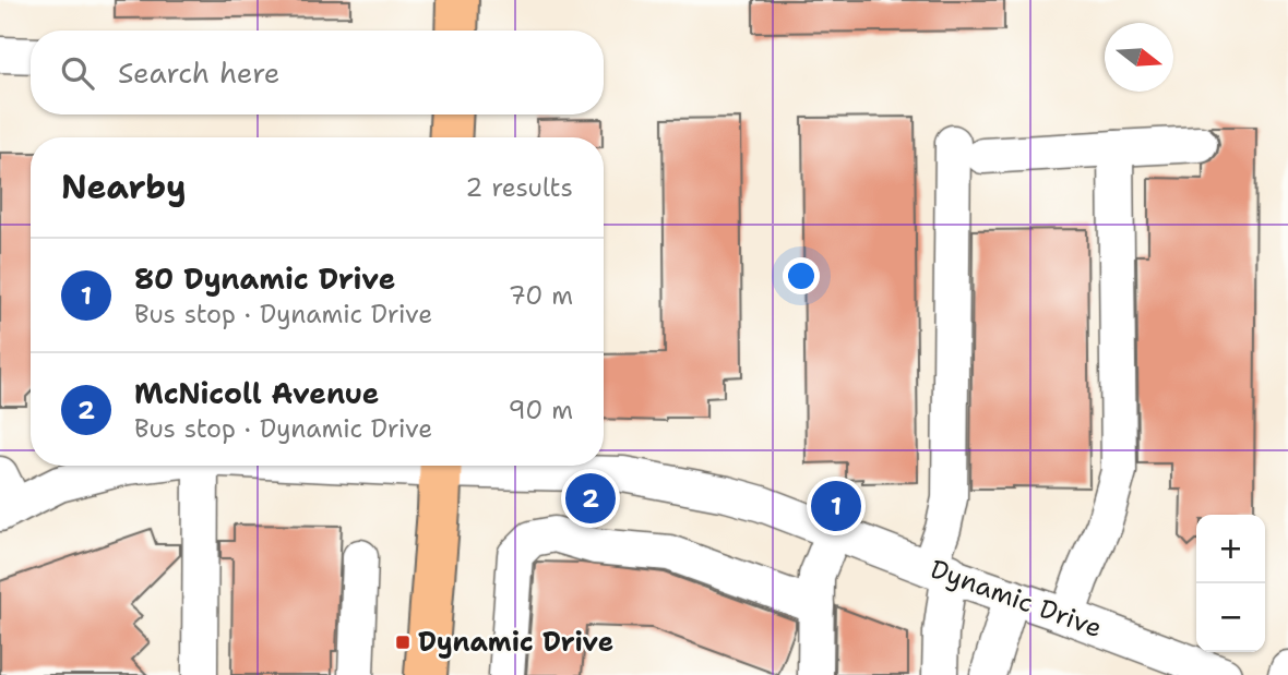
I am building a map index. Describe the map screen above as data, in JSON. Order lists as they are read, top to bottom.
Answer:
{
  "streets": {
    "street": ["Dynamic Drive"]
  },
  "places": {
    "transit": ["Dynamic Drive"]
  },
  "north": "right",
  "page": {
    "search": "Search here",
    "heading": ["Nearby", "2 results"],
    "list": [
      {
        "mark": "1",
        "name": "80 Dynamic Drive",
        "note": "Bus stop · Dynamic Drive",
        "value": "70 m"
      },
      {
        "mark": "2",
        "name": "McNicoll Avenue",
        "note": "Bus stop · Dynamic Drive",
        "value": "90 m"
      }
    ],
    "pins": ["2", "1"],
    "map_buttons": ["+", "−"]
  }
}
